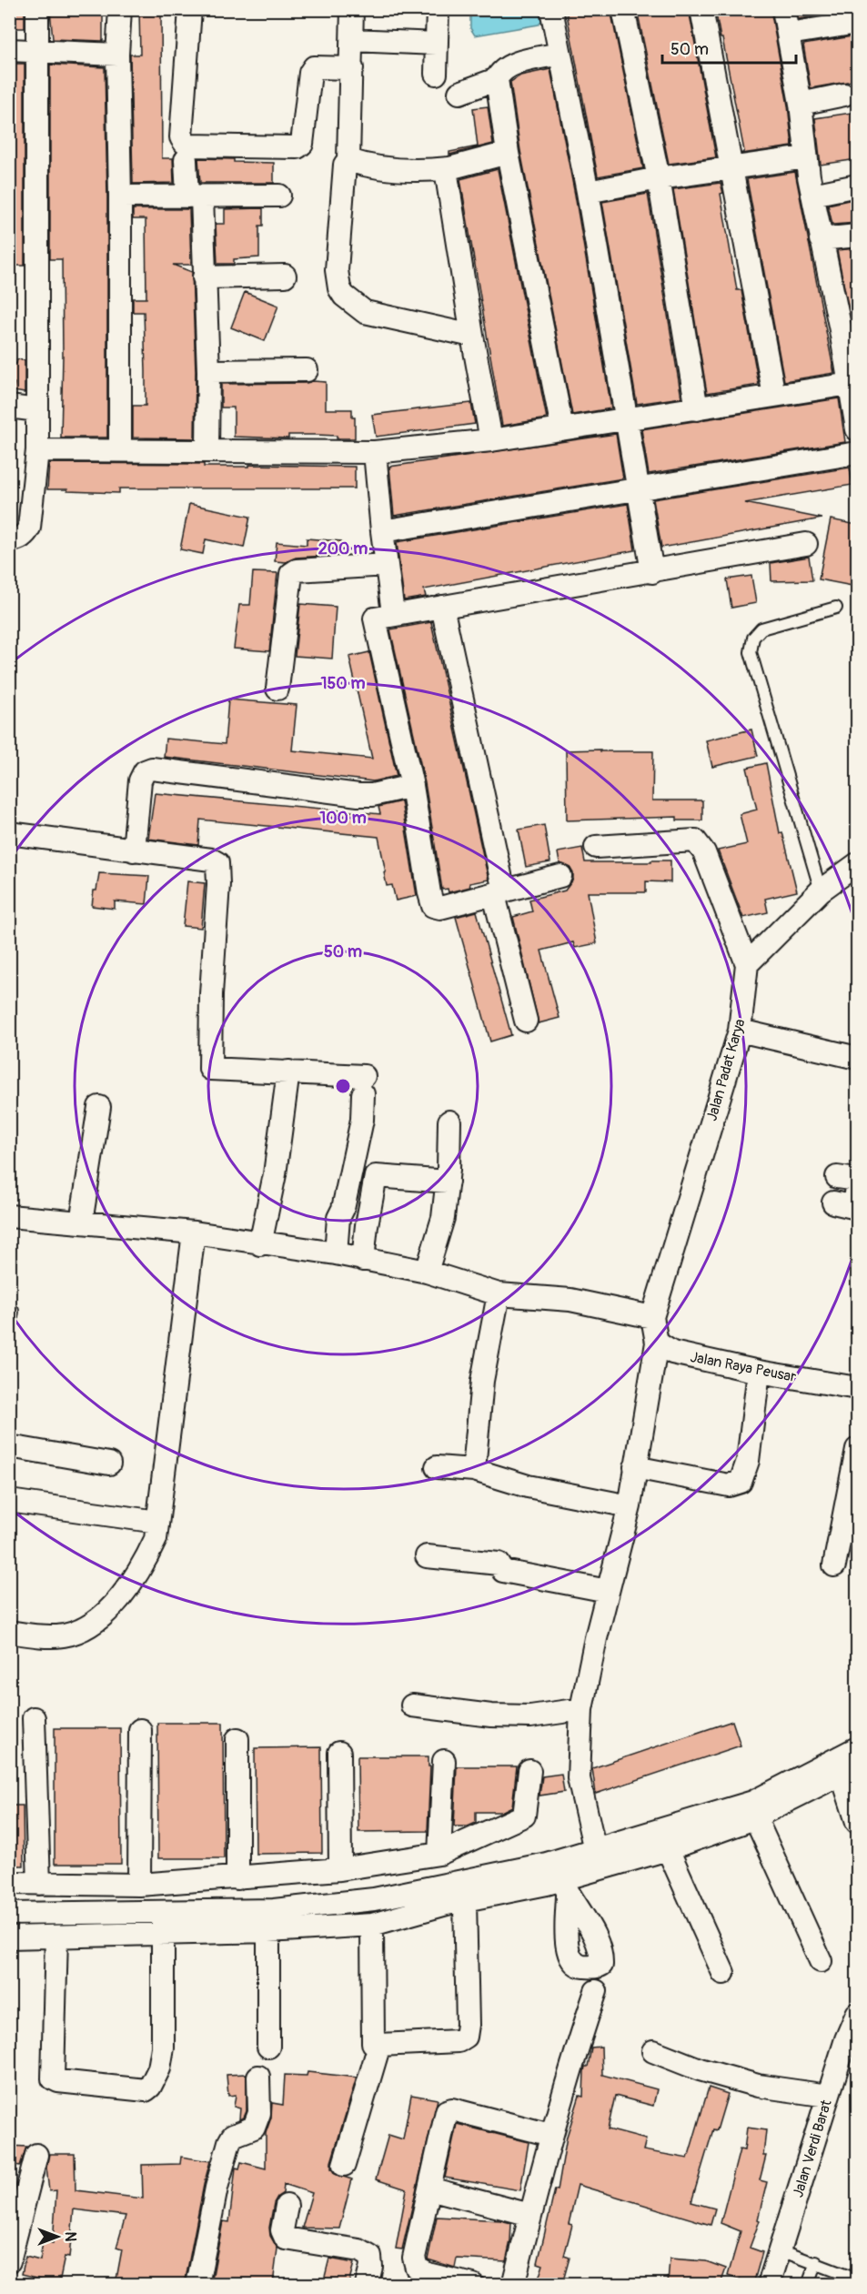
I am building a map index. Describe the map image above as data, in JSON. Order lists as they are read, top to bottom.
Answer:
{
  "streets": {
    "street": ["Jalan Padat Karya", "Jalan Raya Peusar", "Jalan Verdi Barat"]
  },
  "scale_bar": "50 m",
  "north": "right",
  "rings": [
    "200 m",
    "150 m",
    "100 m",
    "50 m"
  ]
}
